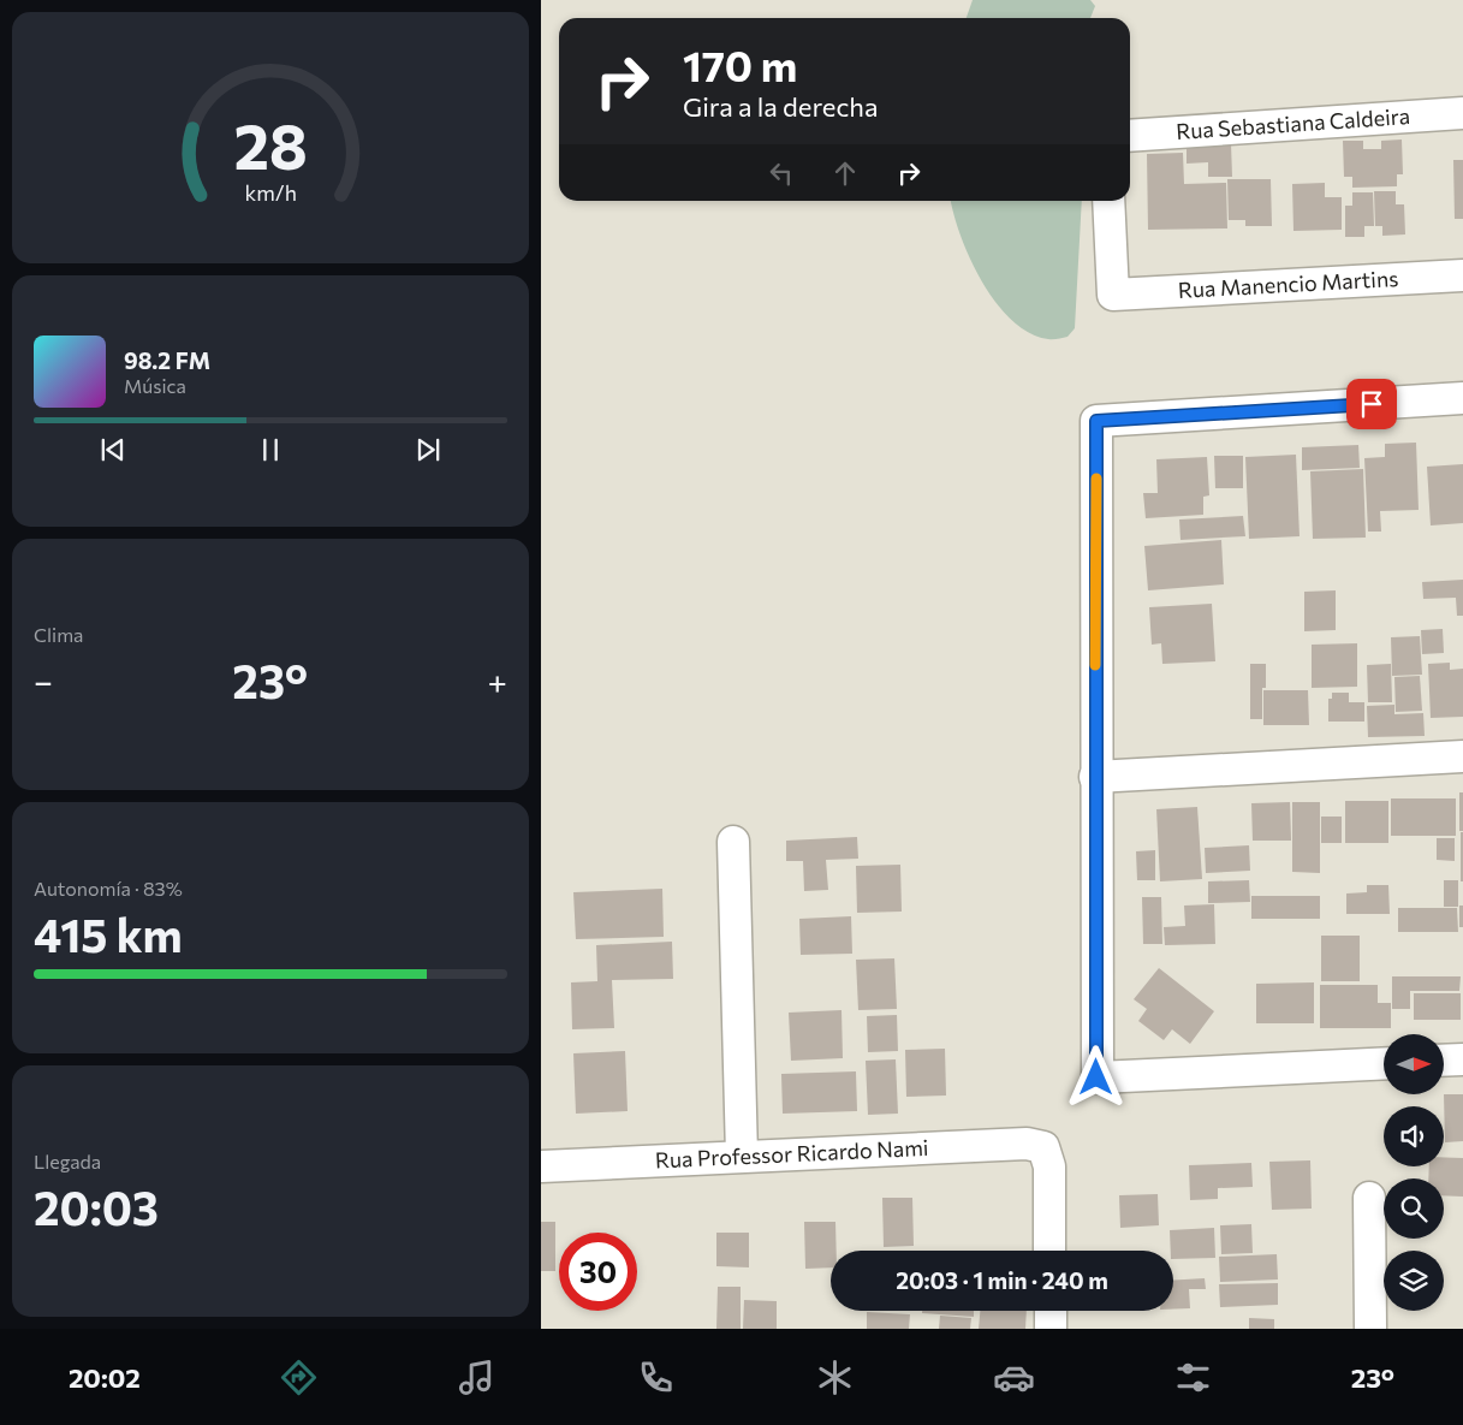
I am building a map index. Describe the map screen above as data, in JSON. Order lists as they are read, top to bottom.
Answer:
{
  "streets": {
    "street": ["Rua Sebastiana Caldeira", "Rua Manencio Martins", "Rua Professor Ricardo Nami"]
  },
  "north": "right",
  "page": {
    "turn": ["170 m", "Gira a la derecha"],
    "song": ["98.2 FM", "Música"],
    "tile": [
      "Clima",
      ["Autonomía · 83%", "415 km"],
      ["Llegada", "20:03"]
    ],
    "heat": ["−", "23°", "+"],
    "limit": "30",
    "trip": "20:03 · 1 min · 240 m",
    "tabs": ["20:02", "23°"],
    "gauge": ["28", "km/h"]
  }
}
